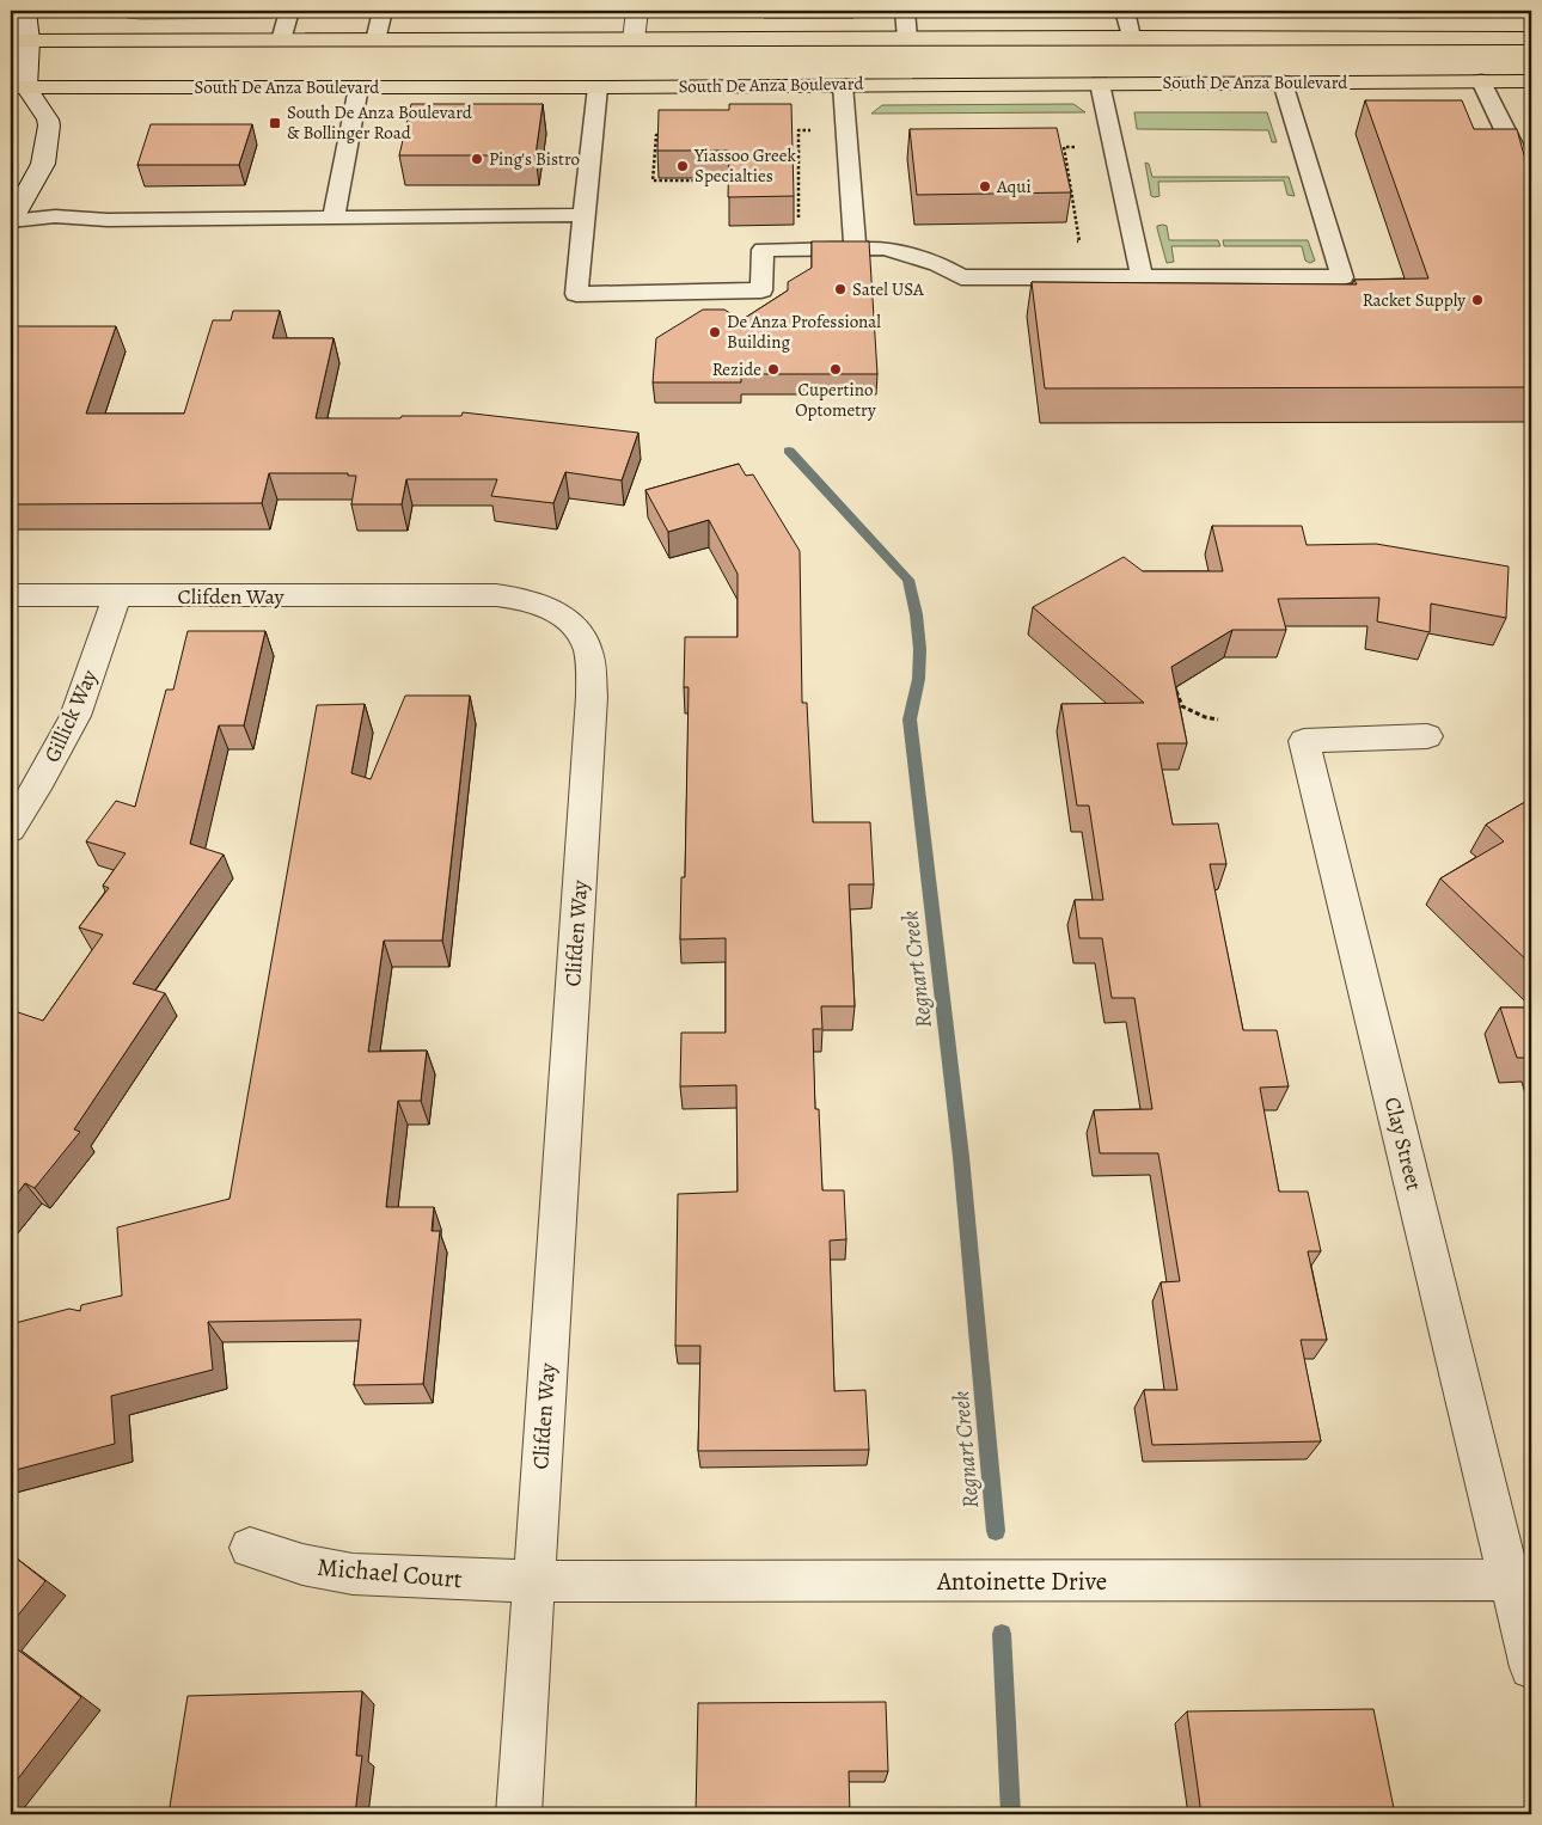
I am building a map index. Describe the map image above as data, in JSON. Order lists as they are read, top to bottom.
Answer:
{
  "streets": {
    "main road": ["South De Anza Boulevard"],
    "street": [
      "Clifden Way",
      "Gillick Way",
      "Clay Street",
      "Michael Court",
      "Antoinette Drive"
    ]
  },
  "crossings": [
    ["Clifden Way", "Gillick Way"],
    ["Clifden Way", "Michael Court"],
    ["Clifden Way", "Antoinette Drive"],
    ["Clay Street", "Antoinette Drive"],
    ["Michael Court", "Antoinette Drive"]
  ],
  "water": ["Regnart Creek"],
  "places": {
    "transit": ["South De Anza Boulevard & Bollinger Road"],
    "other": [
      "Ping's Bistro",
      "Yiassoo Greek Specialties",
      "Aqui",
      "Satel USA",
      "Racket Supply",
      "De Anza Professional Building",
      "Rezide",
      "Cupertino Optometry"
    ]
  }
}
